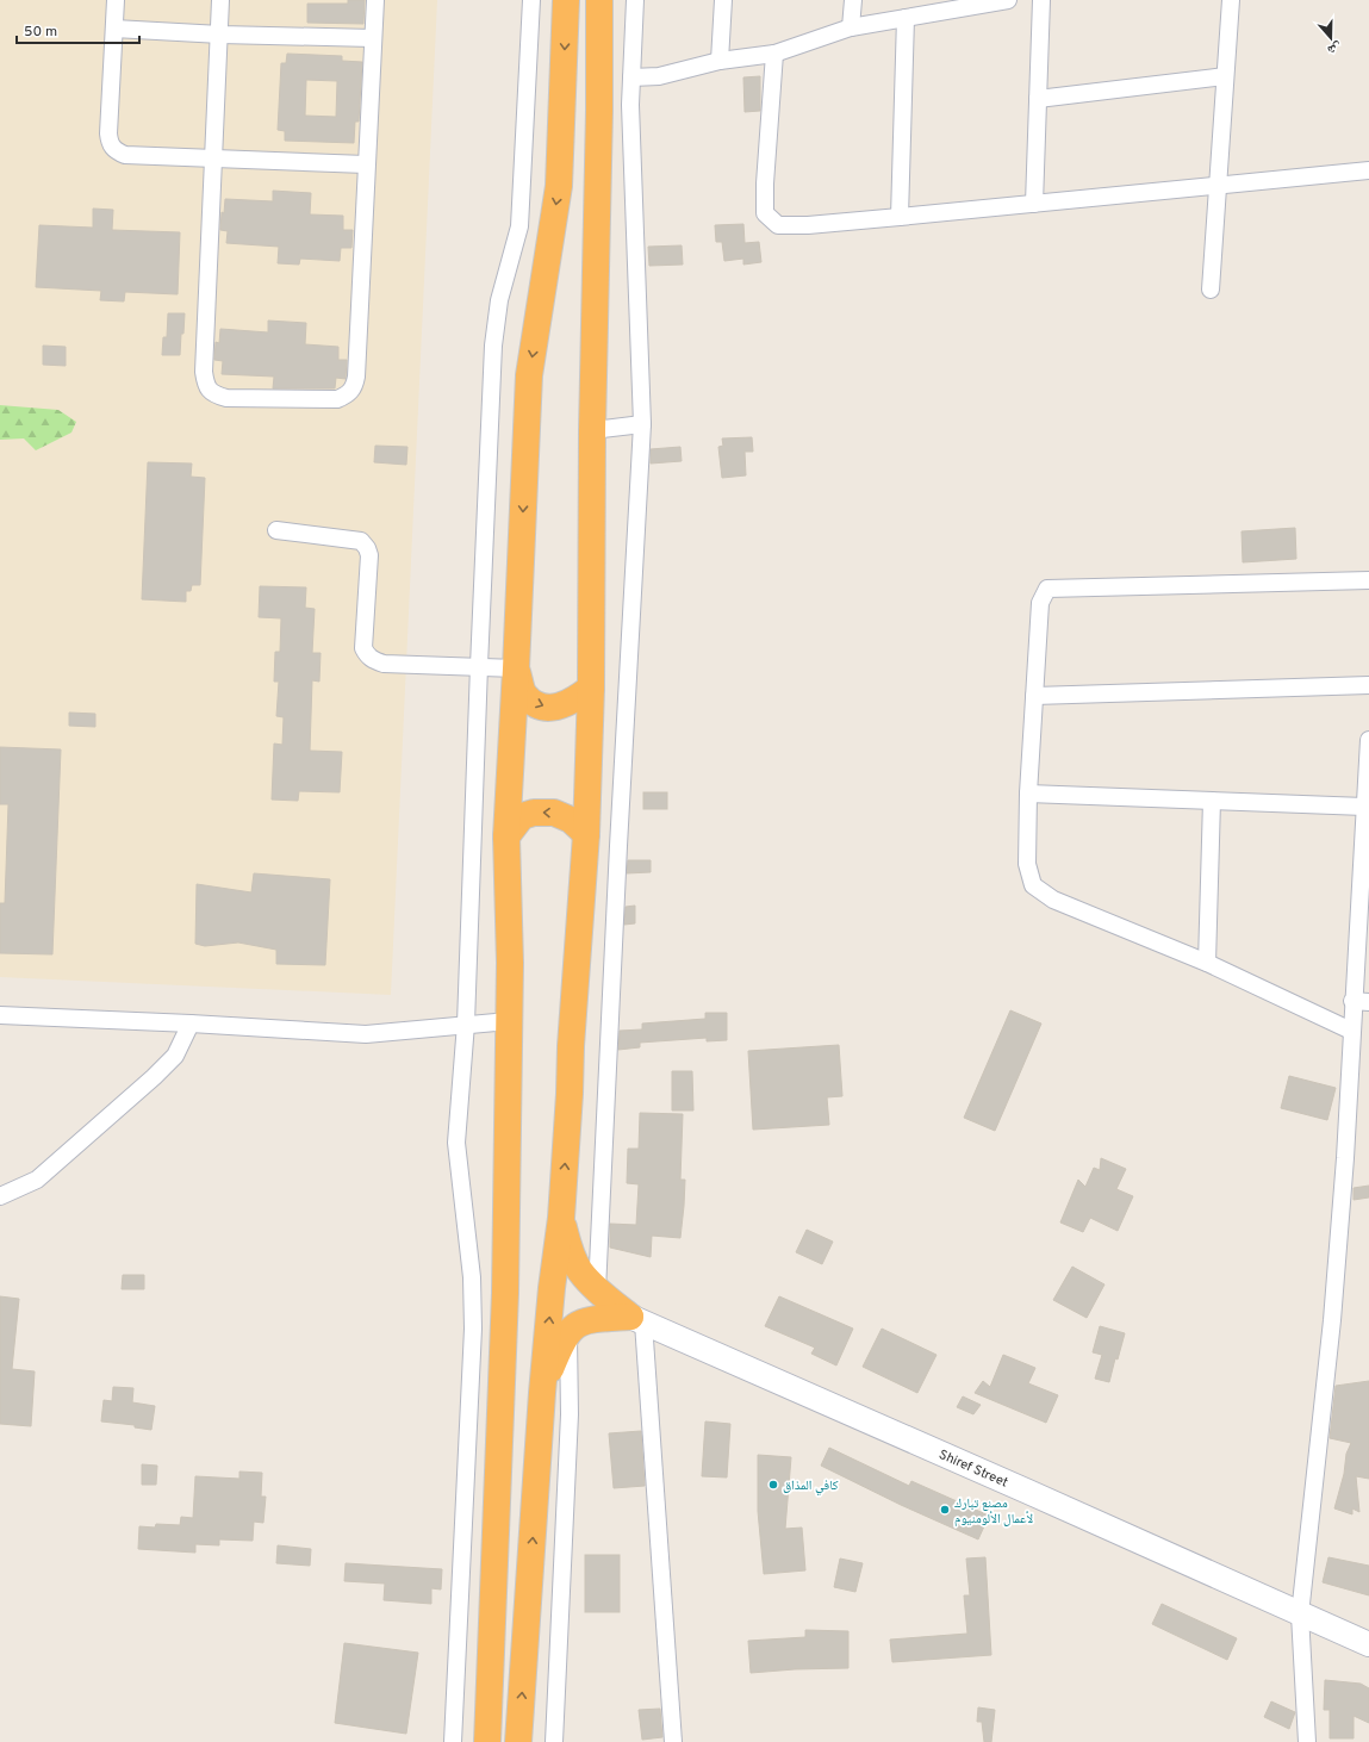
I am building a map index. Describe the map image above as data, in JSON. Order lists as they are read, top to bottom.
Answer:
{
  "streets": {
    "main road": ["Shiref Street"]
  },
  "places": ["كافي المذاق", "مصنع تبارك لأعمال الألومنيوم"],
  "scale_bar": "50 m",
  "north": "bottom"
}
